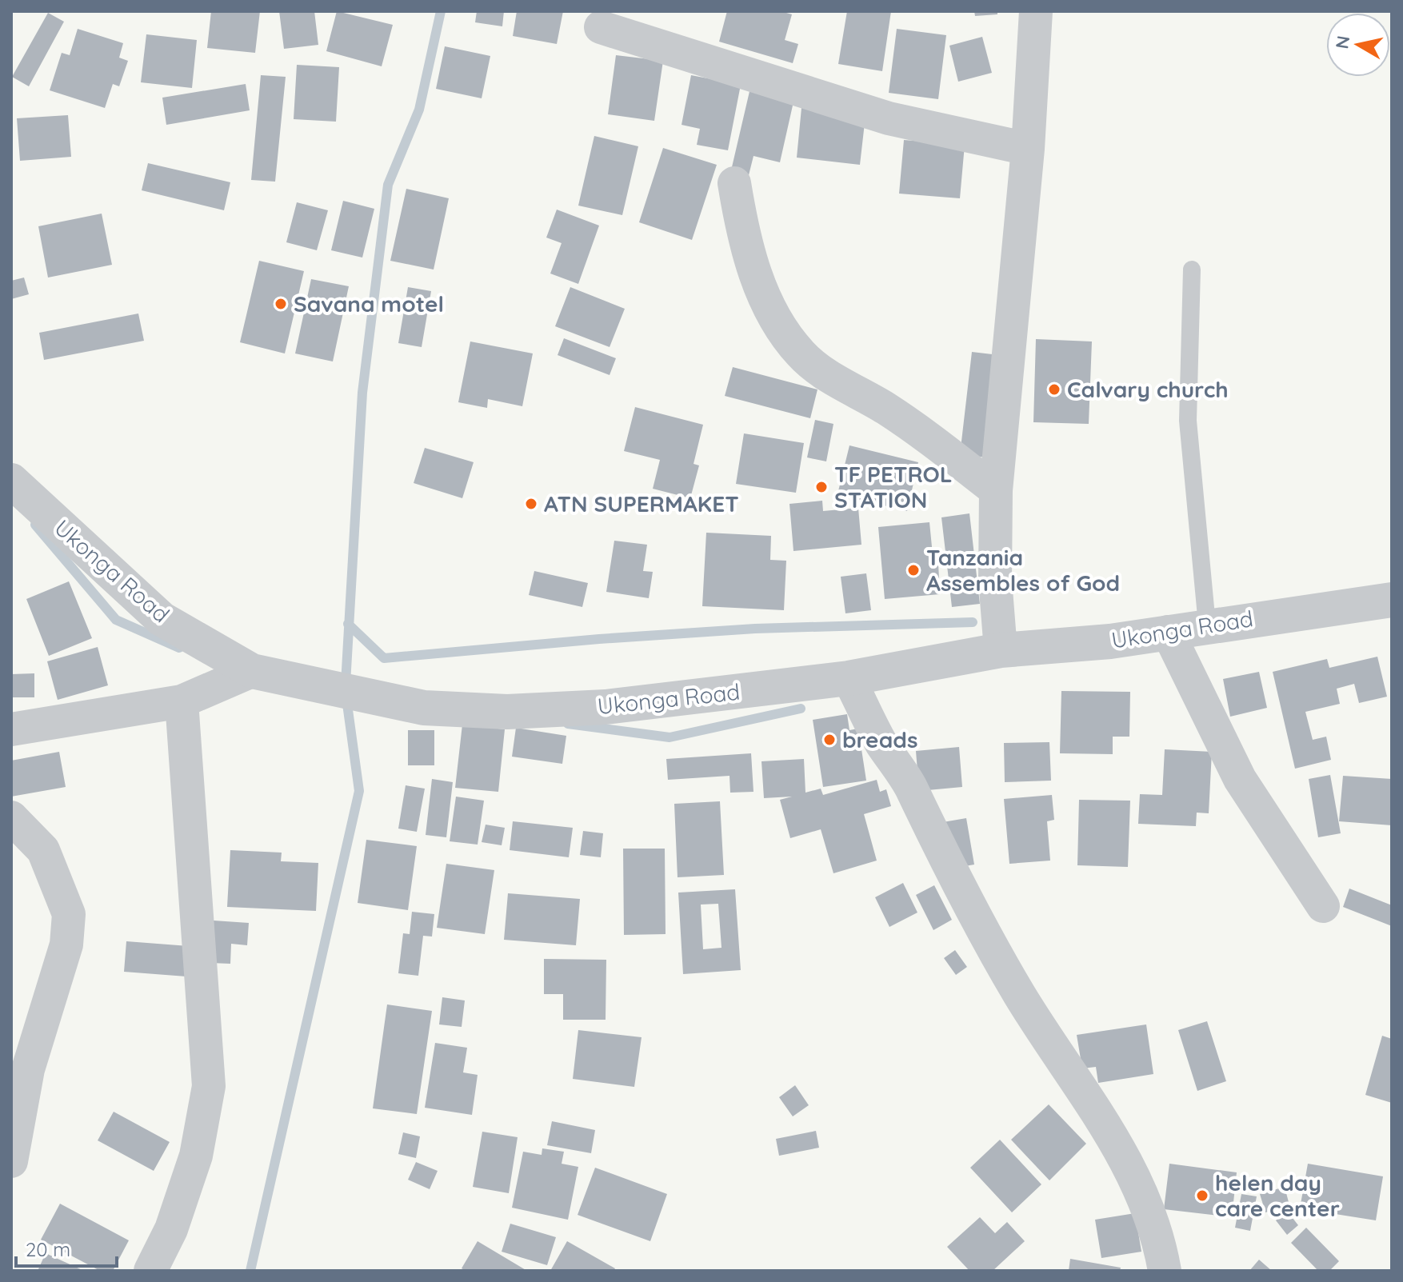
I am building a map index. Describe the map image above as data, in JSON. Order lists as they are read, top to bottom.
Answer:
{
  "streets": {
    "street": ["Ukonga Road"]
  },
  "places": [
    "Savana motel",
    "Calvary church",
    "TF PETROL STATION",
    "ATN SUPERMAKET",
    "Tanzania Assembles of God",
    "breads",
    "helen day care center"
  ],
  "scale_bar": "20 m",
  "north": "left"
}
